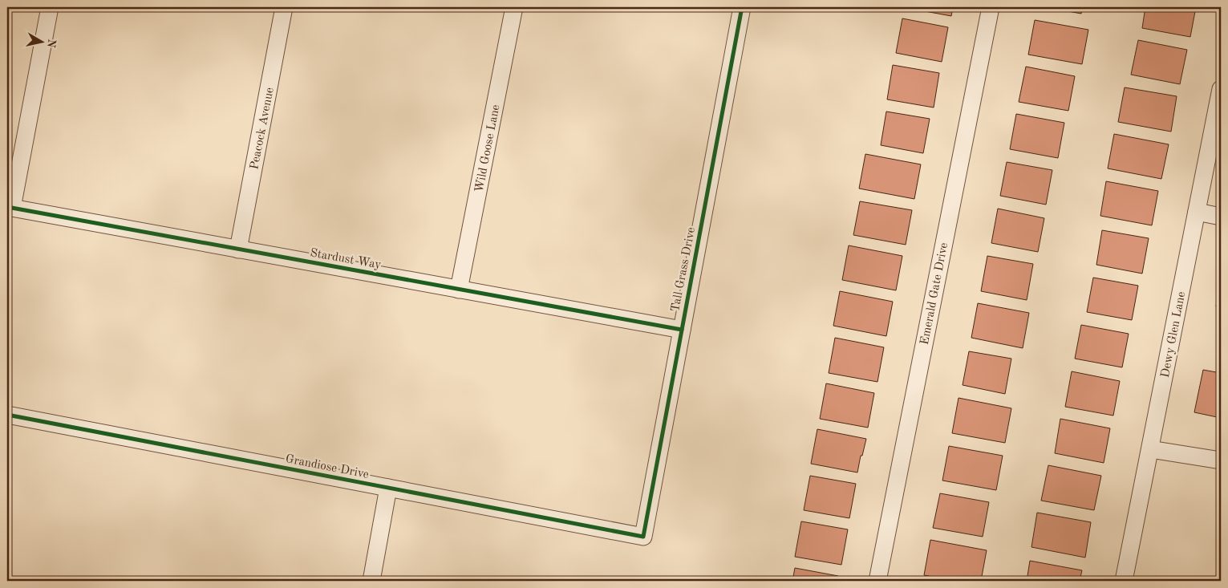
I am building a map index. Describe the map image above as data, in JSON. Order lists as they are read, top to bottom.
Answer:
{
  "streets": {
    "street": [
      "Peacock Avenue",
      "Wild Goose Lane",
      "Stardust Way",
      "Tall Grass Drive",
      "Emerald Gate Drive",
      "Dewy Glen Lane",
      "Grandiose Drive"
    ]
  },
  "crossings": [
    ["Peacock Avenue", "Stardust Way"],
    ["Wild Goose Lane", "Stardust Way"],
    ["Stardust Way", "Tall Grass Drive"],
    ["Tall Grass Drive", "Grandiose Drive"]
  ],
  "north": "right"
}
